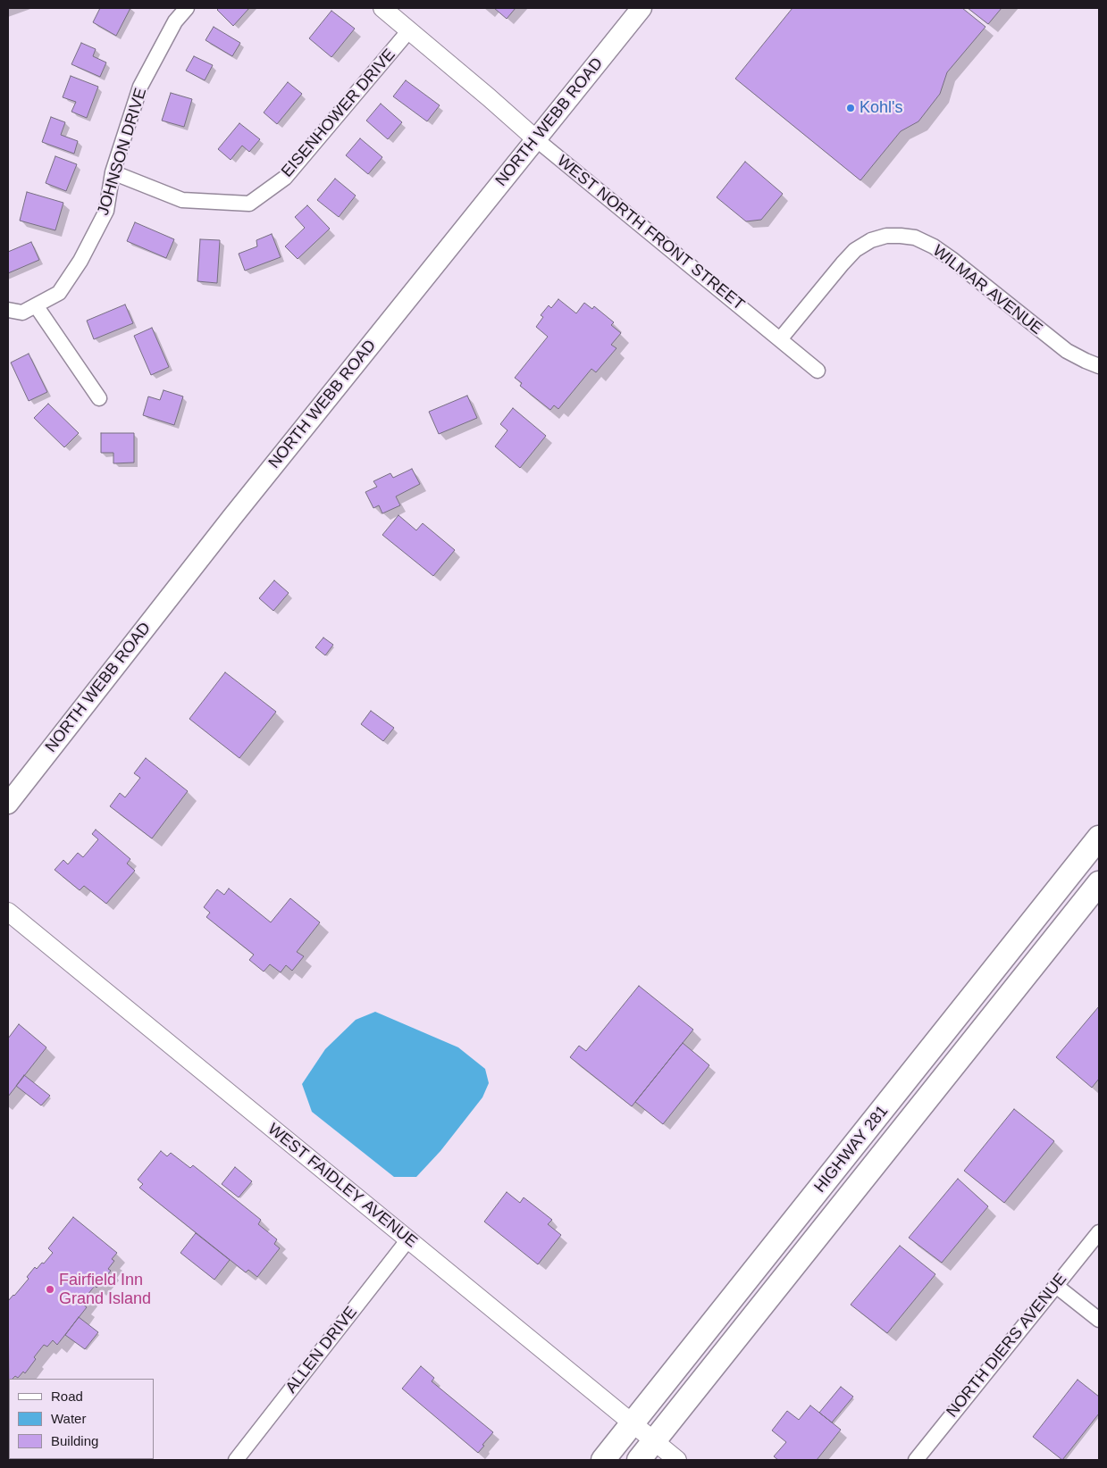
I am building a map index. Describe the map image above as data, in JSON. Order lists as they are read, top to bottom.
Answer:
{
  "streets": {
    "highway": ["HIGHWAY 281"],
    "main road": ["NORTH WEBB ROAD"],
    "street": [
      "EISENHOWER DRIVE",
      "JOHNSON DRIVE",
      "WEST NORTH FRONT STREET",
      "WILMAR AVENUE",
      "WEST FAIDLEY AVENUE",
      "NORTH DIERS AVENUE",
      "ALLEN DRIVE"
    ]
  },
  "crossings": [
    ["EISENHOWER DRIVE", "JOHNSON DRIVE"],
    ["EISENHOWER DRIVE", "WEST NORTH FRONT STREET"],
    ["NORTH WEBB ROAD", "WEST NORTH FRONT STREET"],
    ["WEST NORTH FRONT STREET", "WILMAR AVENUE"],
    ["HIGHWAY 281", "WEST FAIDLEY AVENUE"],
    ["WEST FAIDLEY AVENUE", "ALLEN DRIVE"]
  ],
  "places": ["Kohl's", "Fairfield Inn Grand Island"],
  "legend": ["Road", "Water", "Building"]
}
